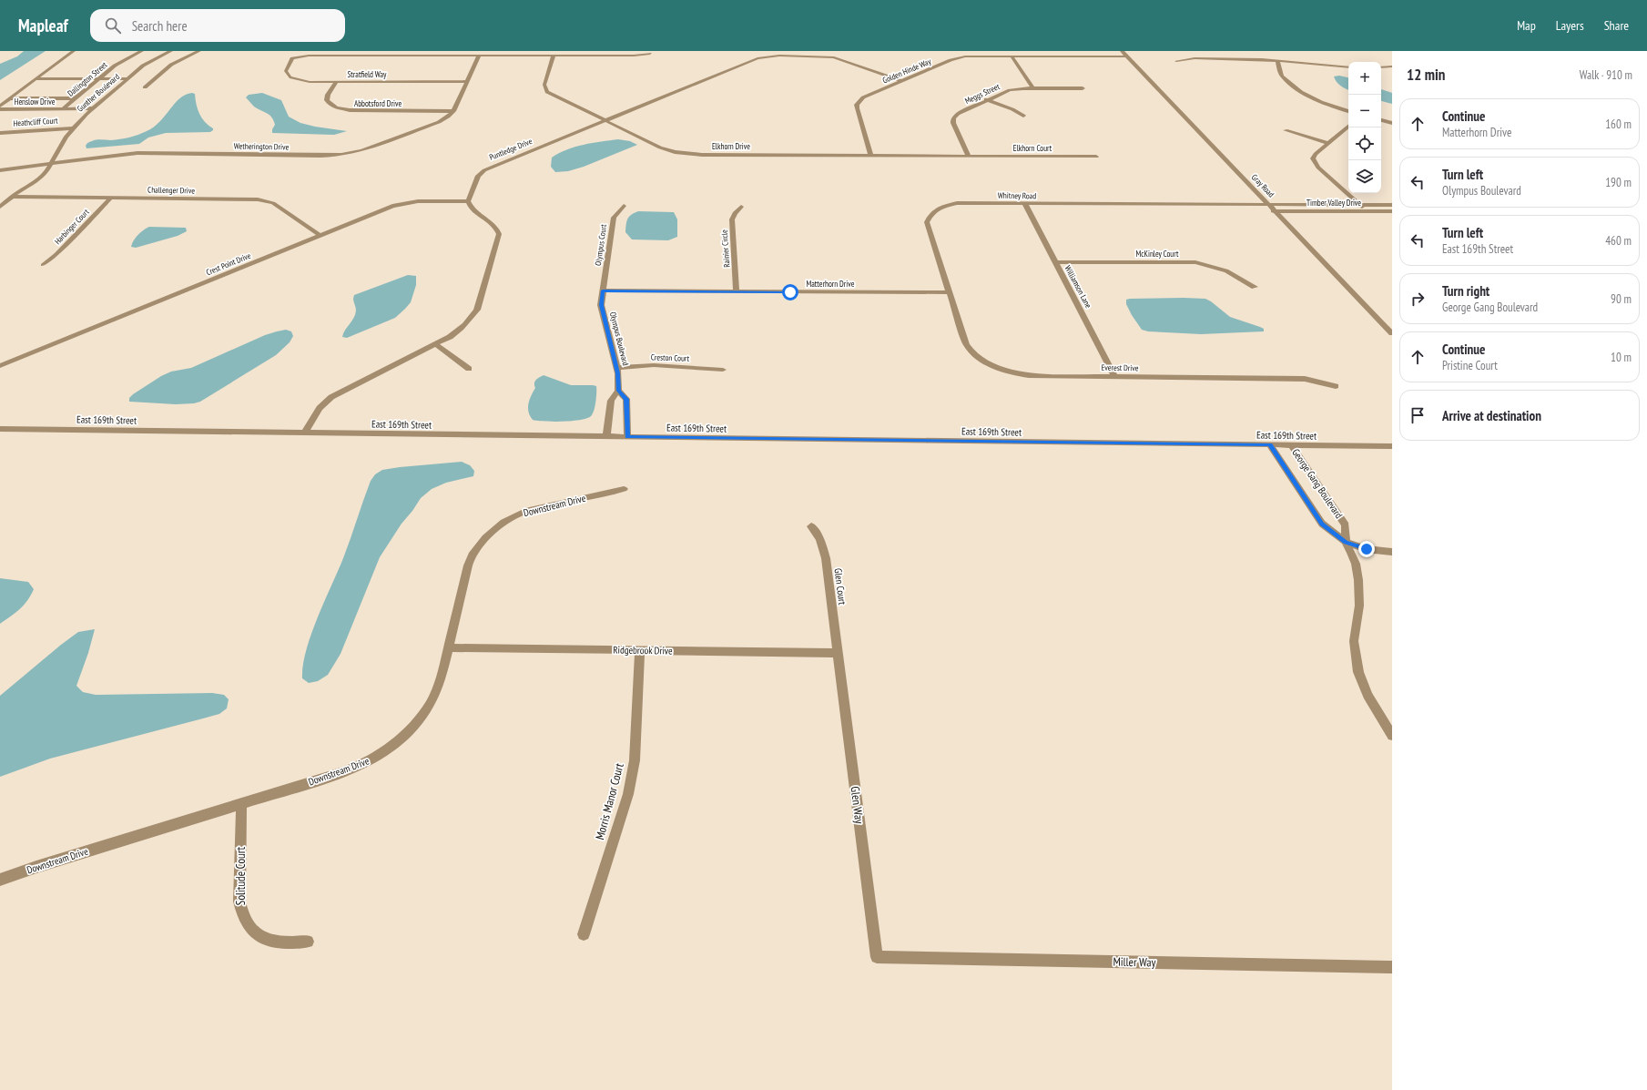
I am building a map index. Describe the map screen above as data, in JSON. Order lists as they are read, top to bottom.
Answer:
{
  "streets": {
    "street": [
      "Golden Hinde Way",
      "Stratfield Way",
      "Dallington Street",
      "Gunther Boulevard",
      "Meggs Street",
      "Henslow Drive",
      "Abbotsford Drive",
      "Heathcliff Court",
      "Wetherington Drive",
      "Elkhorn Drive",
      "Elkhorn Court",
      "Puntledge Drive",
      "Gray Road",
      "Challenger Drive",
      "Whitney Road",
      "Timber Valley Drive",
      "Harbinger Court",
      "Olympus Court",
      "Rainier Circle",
      "McKinley Court",
      "Crest Point Drive",
      "Matterhorn Drive",
      "Williamson Lane",
      "Olympus Boulevard",
      "Creston Court",
      "Everest Drive",
      "East 169th Street",
      "George Gang Boulevard",
      "Downstream Drive",
      "Glen Court",
      "Ridgebrook Drive",
      "Morris Manor Court",
      "Glen Way",
      "Solitude Court",
      "Miller Way"
    ]
  },
  "crossings": [
    ["Golden Hinde Way", "Elkhorn Drive"],
    ["Golden Hinde Way", "Puntledge Drive"],
    ["Golden Hinde Way", "Gray Road"],
    ["Stratfield Way", "Abbotsford Drive"],
    ["Stratfield Way", "Wetherington Drive"],
    ["Dallington Street", "Henslow Drive"],
    ["Gunther Boulevard", "Henslow Drive"],
    ["Gunther Boulevard", "Heathcliff Court"],
    ["Gunther Boulevard", "Wetherington Drive"],
    ["Gunther Boulevard", "Challenger Drive"],
    ["Meggs Street", "Elkhorn Drive"],
    ["Meggs Street", "Elkhorn Court"],
    ["Abbotsford Drive", "Wetherington Drive"],
    ["Elkhorn Drive", "Elkhorn Court"],
    ["Elkhorn Drive", "Puntledge Drive"],
    ["Puntledge Drive", "Crest Point Drive"],
    ["Gray Road", "Whitney Road"],
    ["Gray Road", "Timber Valley Drive"],
    ["Challenger Drive", "Harbinger Court"],
    ["Challenger Drive", "Crest Point Drive"],
    ["Whitney Road", "Timber Valley Drive"],
    ["Whitney Road", "Matterhorn Drive"],
    ["Whitney Road", "Williamson Lane"],
    ["Whitney Road", "Everest Drive"],
    ["Olympus Court", "Matterhorn Drive"],
    ["Olympus Court", "Olympus Boulevard"],
    ["Rainier Circle", "Matterhorn Drive"],
    ["McKinley Court", "Williamson Lane"],
    ["Matterhorn Drive", "Olympus Boulevard"],
    ["Matterhorn Drive", "Everest Drive"],
    ["Williamson Lane", "Everest Drive"],
    ["Olympus Boulevard", "Creston Court"],
    ["Olympus Boulevard", "East 169th Street"],
    ["East 169th Street", "George Gang Boulevard"],
    ["Downstream Drive", "Ridgebrook Drive"],
    ["Downstream Drive", "Solitude Court"],
    ["Glen Court", "Ridgebrook Drive"],
    ["Glen Court", "Glen Way"],
    ["Ridgebrook Drive", "Morris Manor Court"],
    ["Ridgebrook Drive", "Glen Way"],
    ["Glen Way", "Miller Way"]
  ],
  "page": {
    "header": "Mapleaf",
    "search": "Search here",
    "nav": ["Map", "Layers", "Share"],
    "heading": ["12 min", "Walk · 910 m"],
    "map_buttons": ["+", "−"],
    "list": [
      ["Continue", "Matterhorn Drive", "160 m"],
      ["Turn left", "Olympus Boulevard", "190 m"],
      ["Turn left", "East 169th Street", "460 m"],
      ["Turn right", "George Gang Boulevard", "90 m"],
      ["Continue", "Pristine Court", "10 m"],
      "Arrive at destination"
    ]
  }
}
